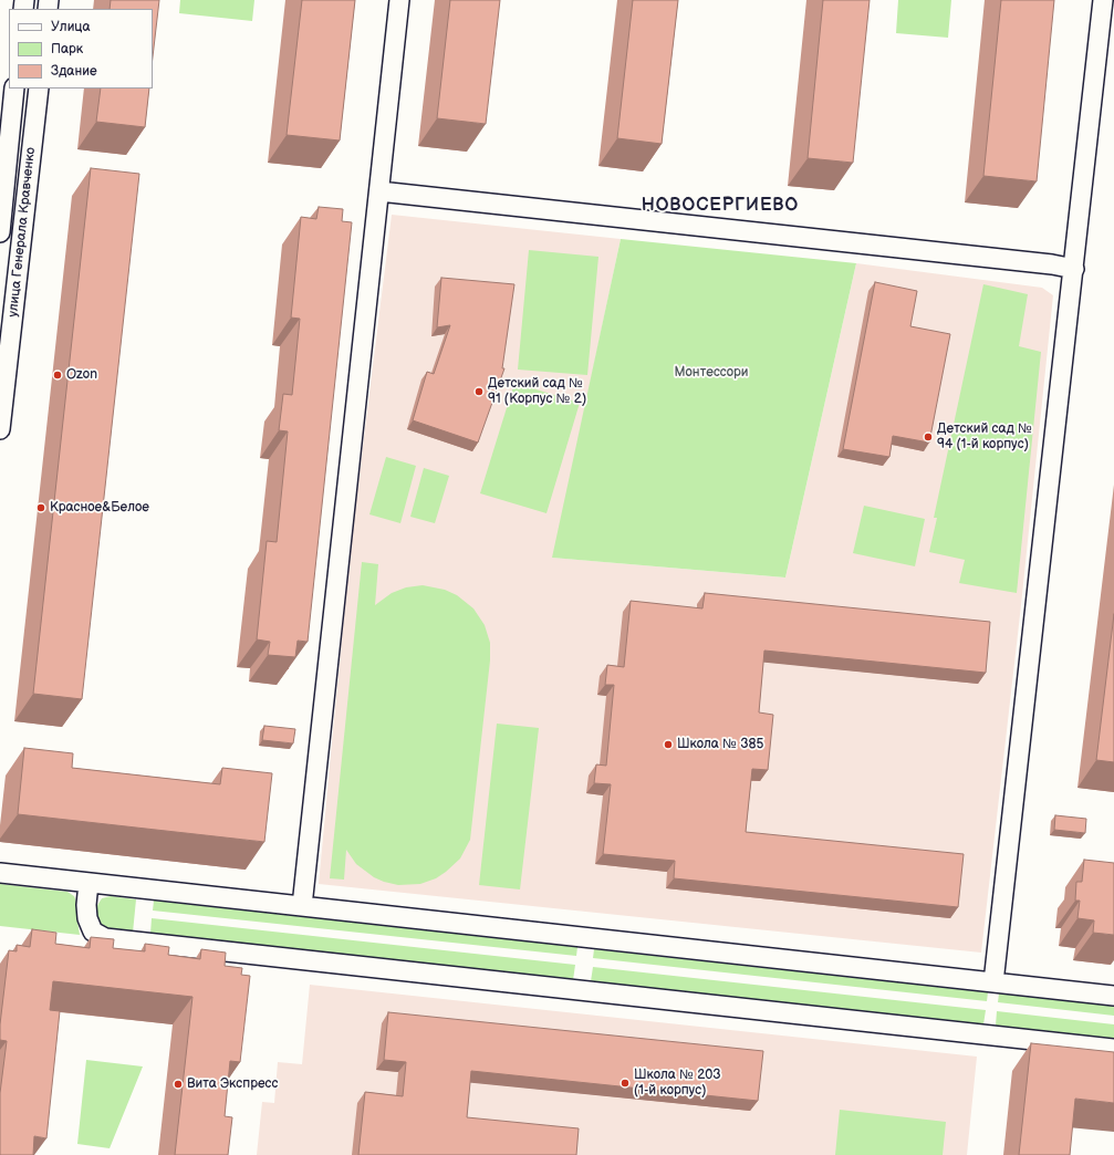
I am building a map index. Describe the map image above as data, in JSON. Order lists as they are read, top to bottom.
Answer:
{
  "streets": {
    "street": ["улица Генерала Кравченко"]
  },
  "districts": ["НОВОСЕРГИЕВО"],
  "parks": ["Монтессори"],
  "places": [
    "Ozon",
    "Детский сад № 91 (Корпус № 2)",
    "Детский сад № 94 (1-й корпус)",
    "Красное&Белое",
    "Школа № 385",
    "Школа № 203 (1-й корпус)",
    "Вита Экспресс"
  ],
  "legend": ["Улица", "Парк", "Здание"]
}
